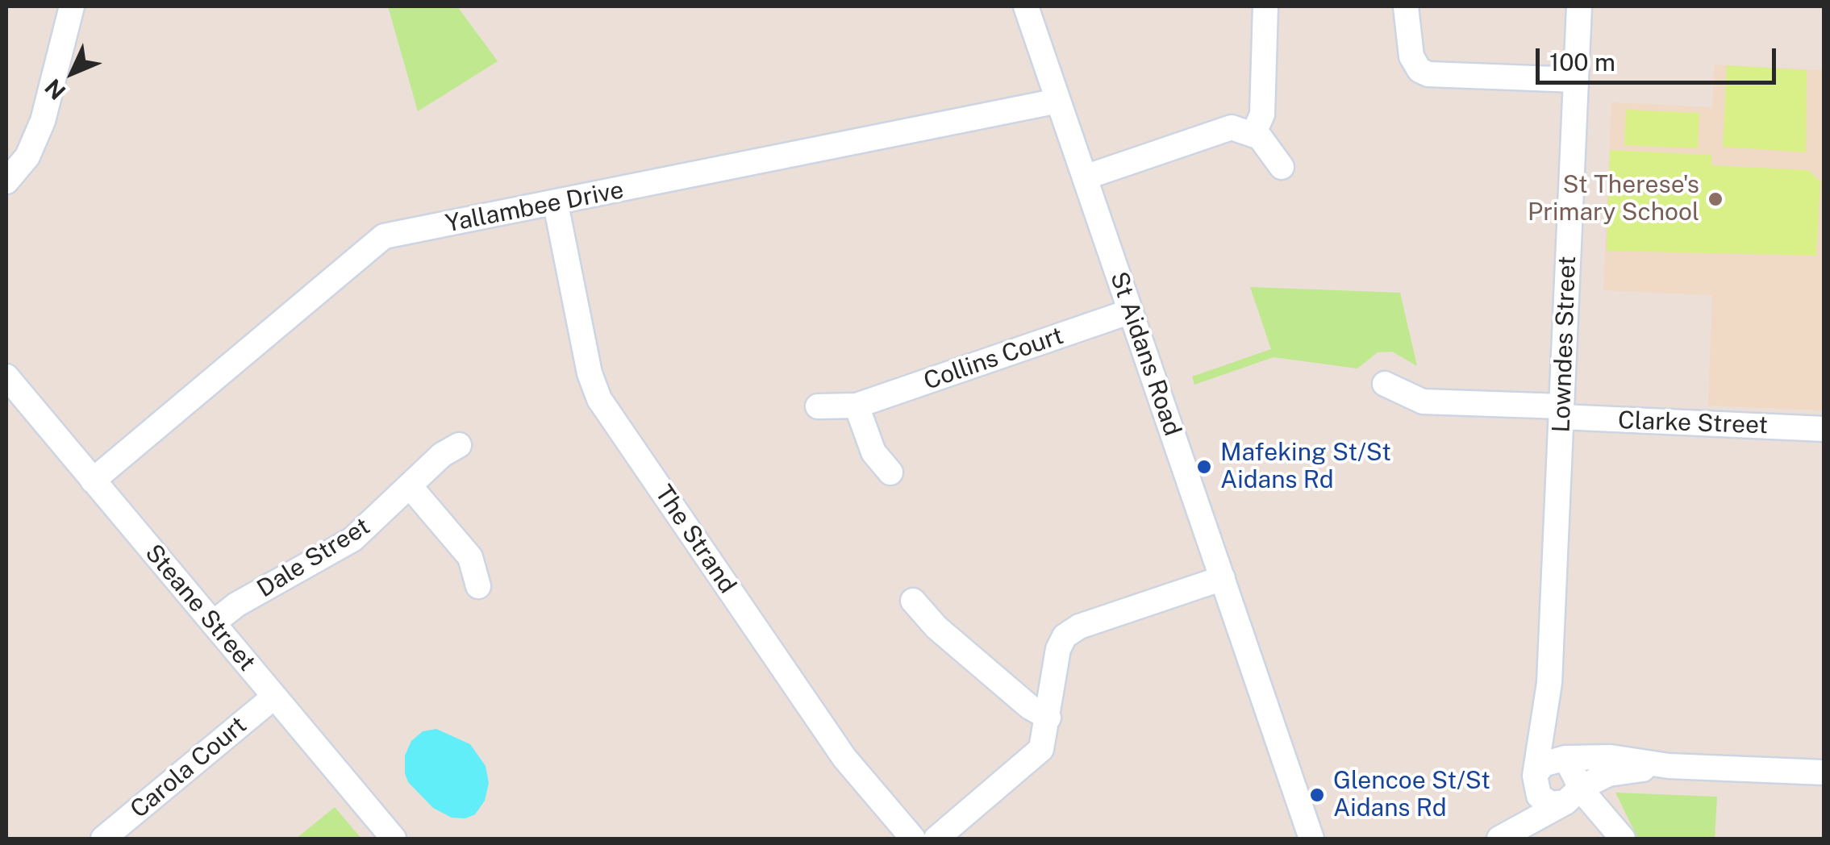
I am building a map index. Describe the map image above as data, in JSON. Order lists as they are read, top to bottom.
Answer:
{
  "streets": {
    "street": [
      "Yallambee Drive",
      "Lowndes Street",
      "St Aidans Road",
      "Collins Court",
      "Clarke Street",
      "The Strand",
      "Dale Street",
      "Steane Street",
      "Carola Court"
    ]
  },
  "crossings": [
    ["Yallambee Drive", "St Aidans Road"],
    ["Yallambee Drive", "The Strand"],
    ["Yallambee Drive", "Steane Street"],
    ["Lowndes Street", "Clarke Street"],
    ["St Aidans Road", "Collins Court"],
    ["Dale Street", "Steane Street"],
    ["Steane Street", "Carola Court"]
  ],
  "places": ["St Therese's Primary School", "Mafeking St/St Aidans Rd", "Glencoe St/St Aidans Rd"],
  "scale_bar": "100 m",
  "north": "bottom left"
}
